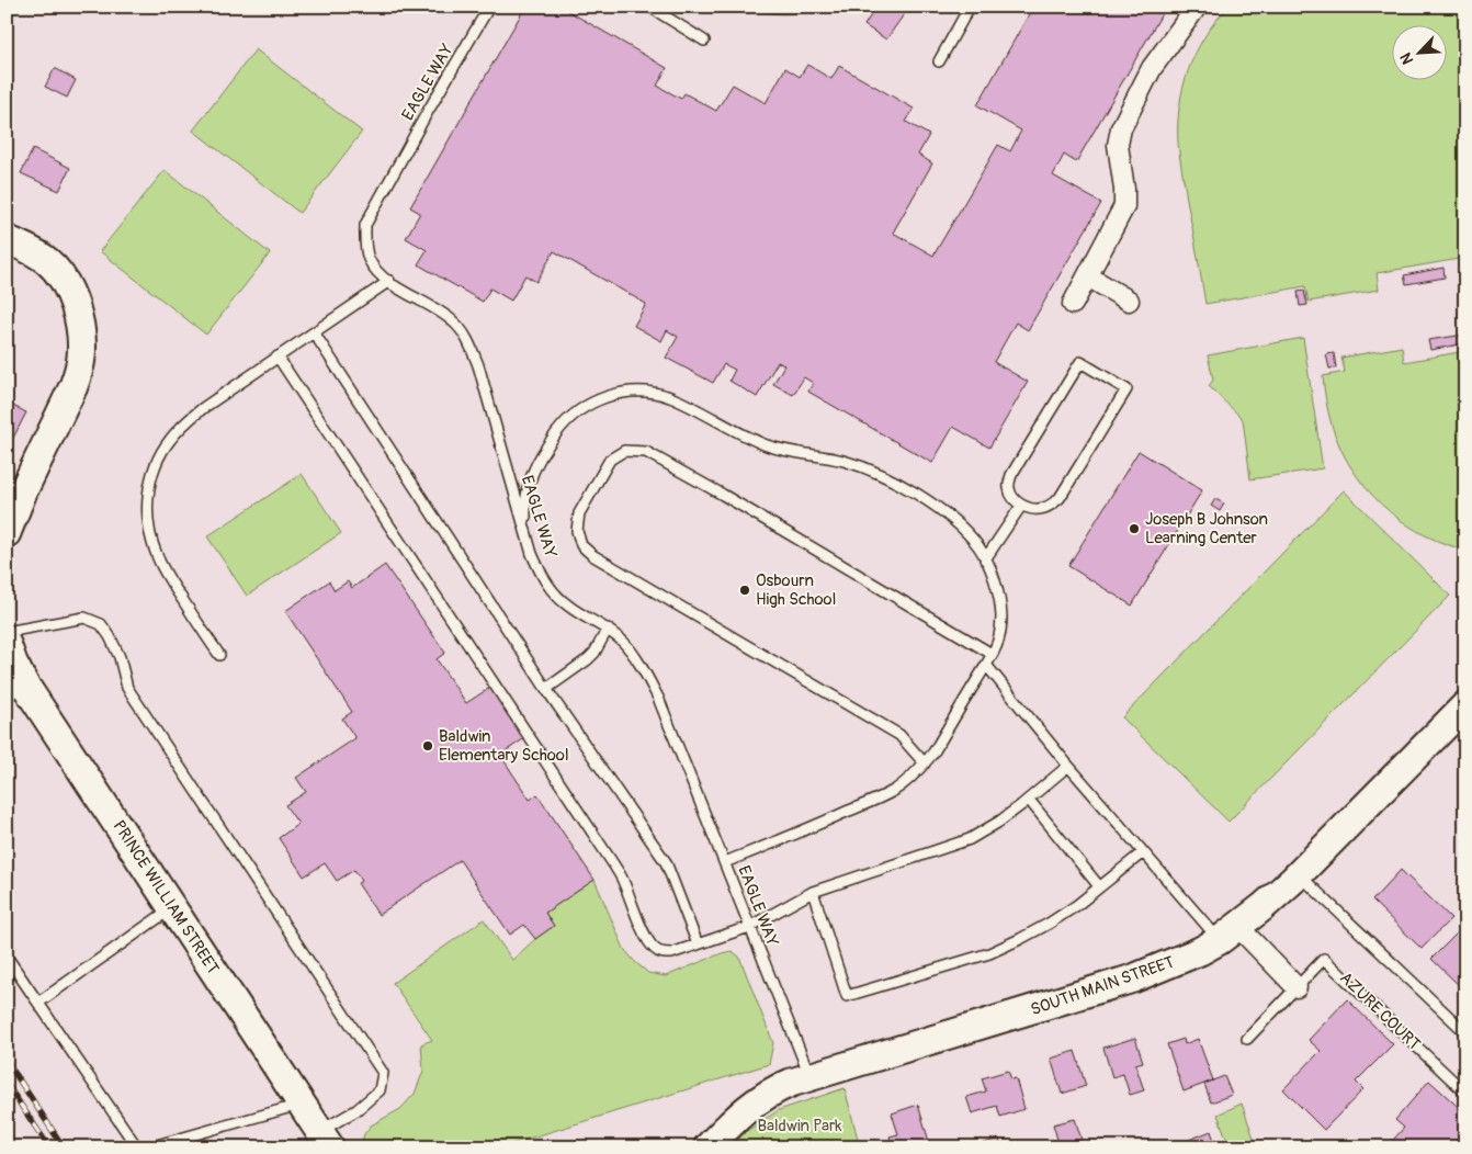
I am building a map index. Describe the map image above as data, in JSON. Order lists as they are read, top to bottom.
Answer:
{
  "streets": {
    "street": ["PRINCE WILLIAM STREET", "SOUTH MAIN STREET"],
    "lane": ["EAGLE WAY", "AZURE COURT"]
  },
  "crossings": [
    ["EAGLE WAY", "SOUTH MAIN STREET"]
  ],
  "parks": ["Baldwin Park"],
  "places": ["Joseph B Johnson Learning Center", "Osbourn High School", "Baldwin Elementary School"],
  "north": "bottom left"
}
